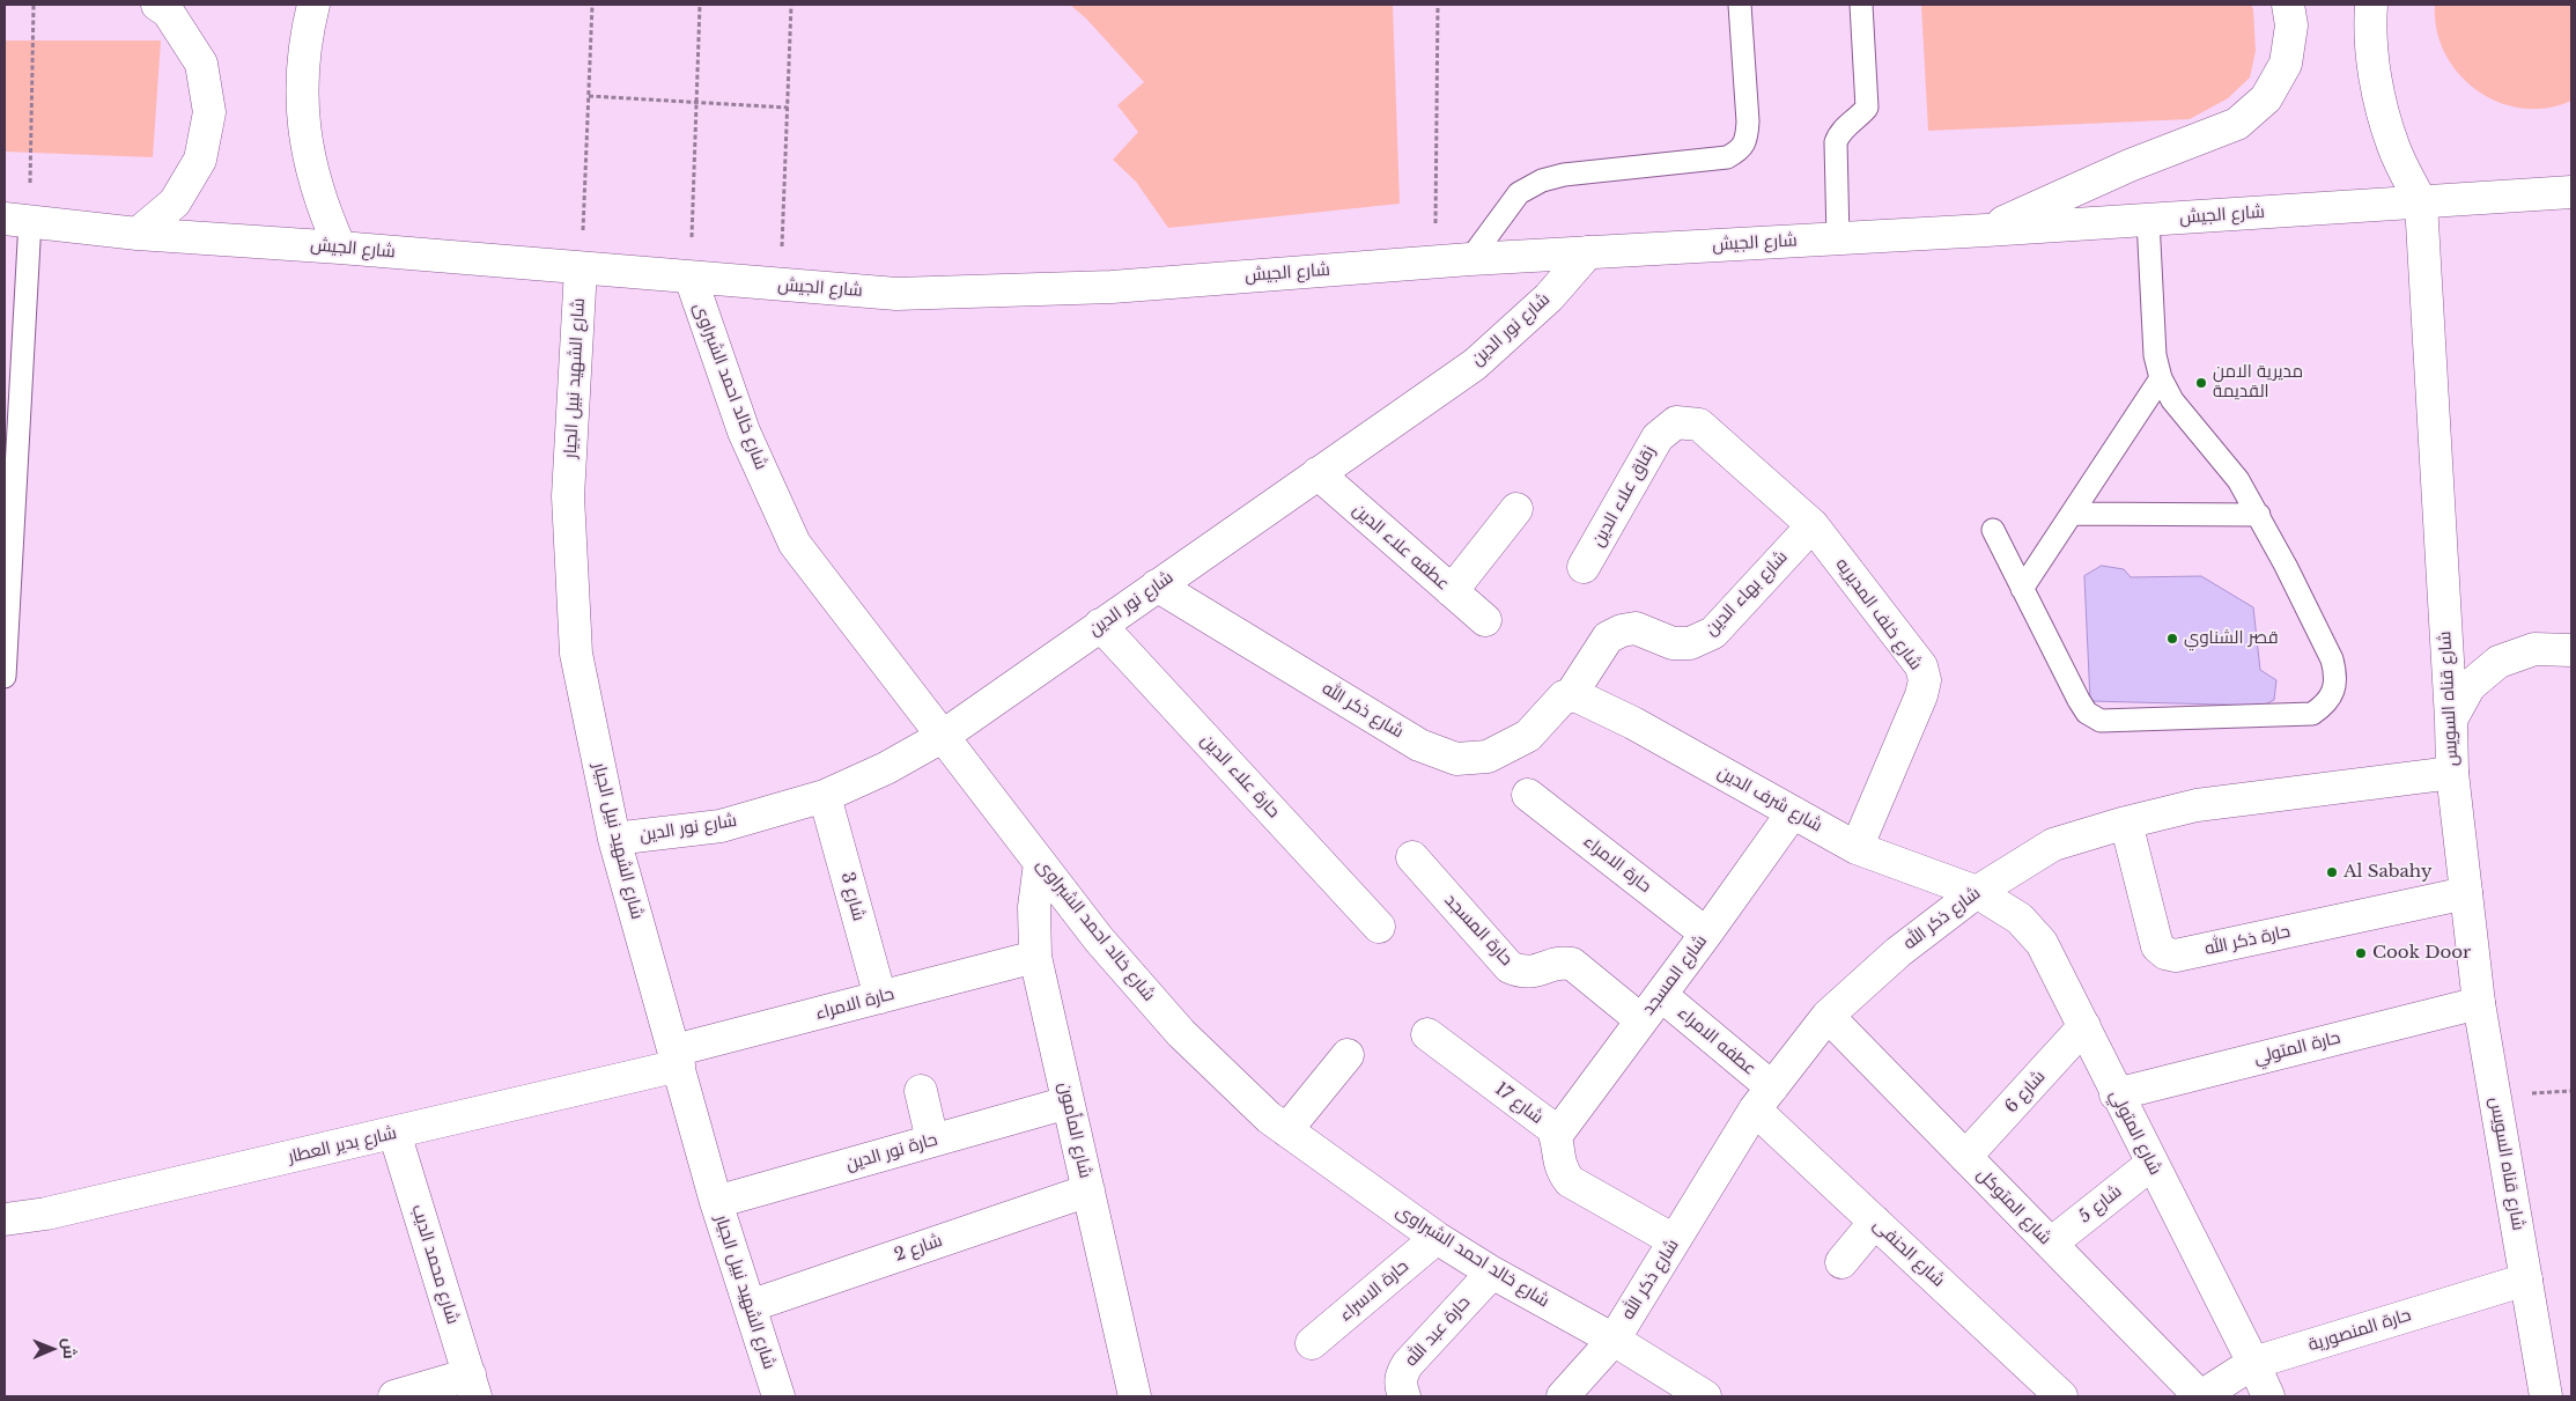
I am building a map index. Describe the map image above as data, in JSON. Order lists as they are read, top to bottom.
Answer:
{
  "streets": {
    "street": [
      "شارع الجيش",
      "شارع نور الدين",
      "شارع الشهيد نبيل الجيار",
      "شارع خالد احمد الشبراوى",
      "زقاق علاء الدين",
      "عطفه علاء الدين",
      "شارع بهاء الدين",
      "شارع خلف المديريه",
      "شارع قناه السويس",
      "شارع ذكر الله",
      "حارة علاء الدين",
      "شارع شرف الدين",
      "حارة الامراء",
      "شارع 3",
      "حارة المسجد",
      "حارة ذكر الله",
      "شارع المسجد",
      "عطفه الامراء",
      "حارة المتولي",
      "شارع 6",
      "شارع 17",
      "شارع المأمون",
      "شارع المتولي",
      "شارع بدير العطار",
      "حارة نور الدين",
      "شارع 5",
      "شارع المتوكل",
      "شارع 2",
      "شارع الحنفى",
      "شارع محمد الديب",
      "حارة الاسراء",
      "حارة المنصورية",
      "حارة عبد الله"
    ]
  },
  "crossings": [
    ["شارع الجيش", "شارع نور الدين"],
    ["شارع الجيش", "شارع الشهيد نبيل الجيار"],
    ["شارع الجيش", "شارع خالد احمد الشبراوى"],
    ["شارع الجيش", "شارع قناه السويس"],
    ["شارع نور الدين", "شارع الشهيد نبيل الجيار"],
    ["شارع نور الدين", "شارع خالد احمد الشبراوى"],
    ["شارع نور الدين", "عطفه علاء الدين"],
    ["شارع نور الدين", "شارع ذكر الله"],
    ["شارع نور الدين", "حارة علاء الدين"],
    ["شارع نور الدين", "شارع 3"],
    ["شارع الشهيد نبيل الجيار", "حارة الامراء"],
    ["شارع الشهيد نبيل الجيار", "شارع بدير العطار"],
    ["شارع الشهيد نبيل الجيار", "حارة نور الدين"],
    ["شارع الشهيد نبيل الجيار", "شارع 2"],
    ["شارع خالد احمد الشبراوى", "شارع ذكر الله"],
    ["شارع خالد احمد الشبراوى", "شارع المأمون"],
    ["شارع خالد احمد الشبراوى", "حارة الاسراء"],
    ["شارع خالد احمد الشبراوى", "حارة عبد الله"],
    ["زقاق علاء الدين", "شارع خلف المديريه"],
    ["شارع بهاء الدين", "شارع خلف المديريه"],
    ["شارع بهاء الدين", "شارع ذكر الله"],
    ["شارع بهاء الدين", "شارع شرف الدين"],
    ["شارع خلف المديريه", "شارع شرف الدين"],
    ["شارع قناه السويس", "شارع ذكر الله"],
    ["شارع قناه السويس", "حارة ذكر الله"],
    ["شارع قناه السويس", "حارة المتولي"],
    ["شارع قناه السويس", "حارة المنصورية"],
    ["شارع ذكر الله", "شارع شرف الدين"],
    ["شارع ذكر الله", "حارة ذكر الله"],
    ["شارع ذكر الله", "عطفه الامراء"],
    ["شارع ذكر الله", "شارع 17"],
    ["شارع ذكر الله", "شارع المتولي"],
    ["شارع ذكر الله", "شارع المتوكل"],
    ["شارع ذكر الله", "شارع الحنفى"],
    ["شارع شرف الدين", "شارع المسجد"],
    ["شارع شرف الدين", "شارع المتولي"],
    ["حارة الامراء", "شارع 3"],
    ["حارة الامراء", "شارع المسجد"],
    ["حارة الامراء", "شارع المأمون"],
    ["حارة الامراء", "شارع بدير العطار"],
    ["حارة المسجد", "شارع المسجد"],
    ["شارع المسجد", "عطفه الامراء"],
    ["شارع المسجد", "شارع 17"],
    ["عطفه الامراء", "شارع الحنفى"],
    ["حارة المتولي", "شارع المتولي"],
    ["شارع 6", "شارع المتولي"],
    ["شارع 6", "شارع المتوكل"],
    ["شارع المأمون", "حارة نور الدين"],
    ["شارع المأمون", "شارع 2"],
    ["شارع المتولي", "شارع 5"],
    ["شارع المتولي", "حارة المنصورية"],
    ["شارع بدير العطار", "شارع محمد الديب"],
    ["شارع 5", "شارع المتوكل"],
    ["شارع المتوكل", "حارة المنصورية"]
  ],
  "places": [
    "مديرية الامن القديمة",
    "قصر الشناوي",
    "Al Sabahy",
    "Cook Door"
  ],
  "north": "right"
}
